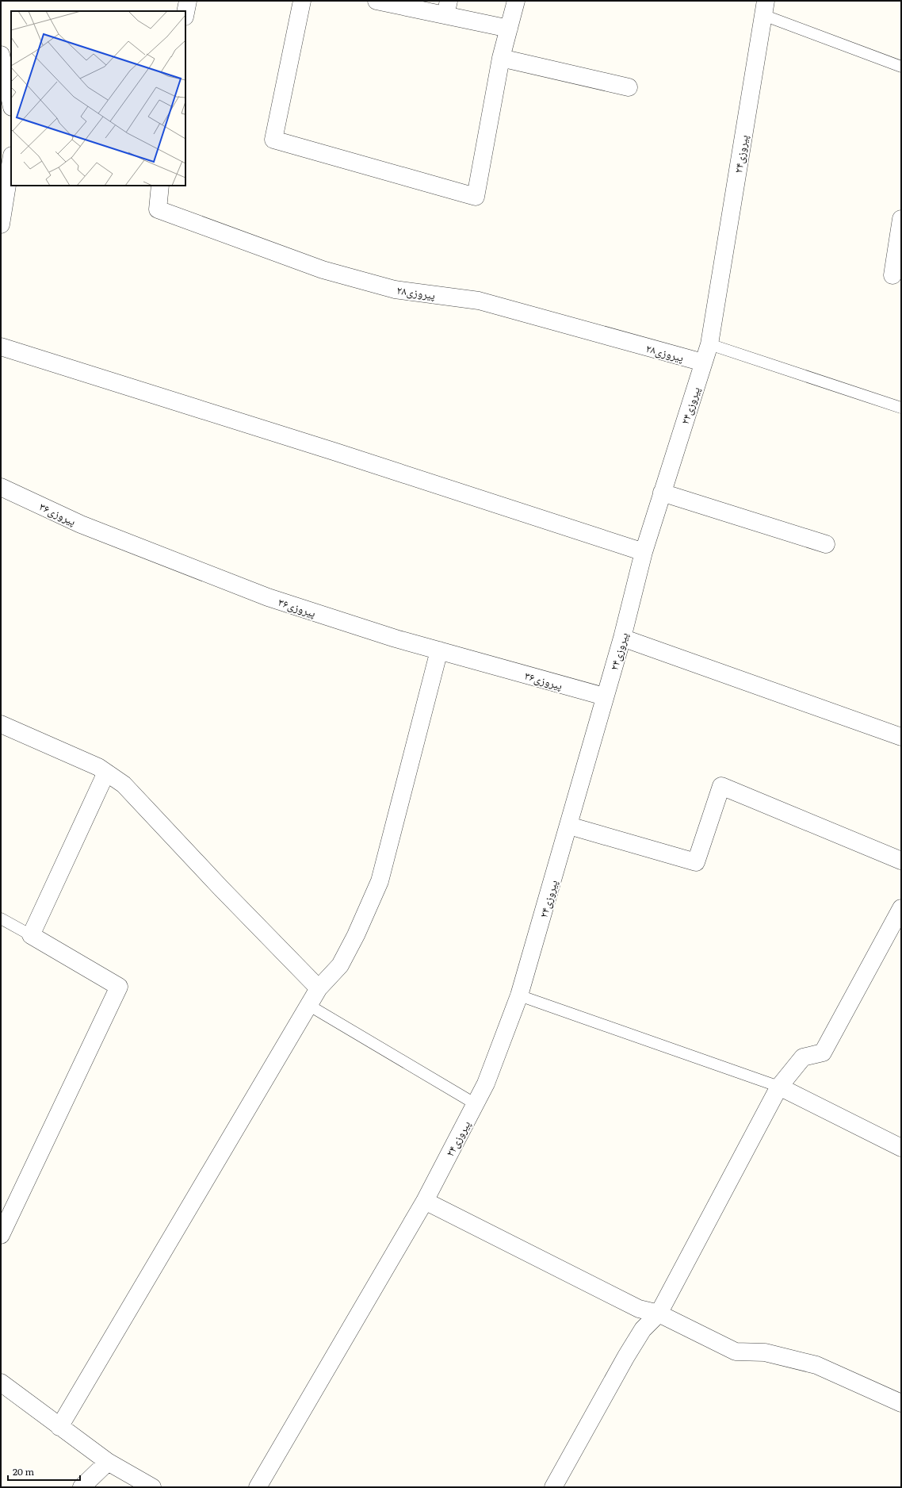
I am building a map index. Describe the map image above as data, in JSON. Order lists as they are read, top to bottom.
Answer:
{
  "streets": {
    "street": ["پیروزی۲۴", "پیروزی۲۸", "پیروزی۳۶"]
  },
  "crossings": [
    ["پیروزی۲۴", "پیروزی۲۸"],
    ["پیروزی۲۴", "پیروزی۳۶"]
  ],
  "scale_bar": "20 m"
}
